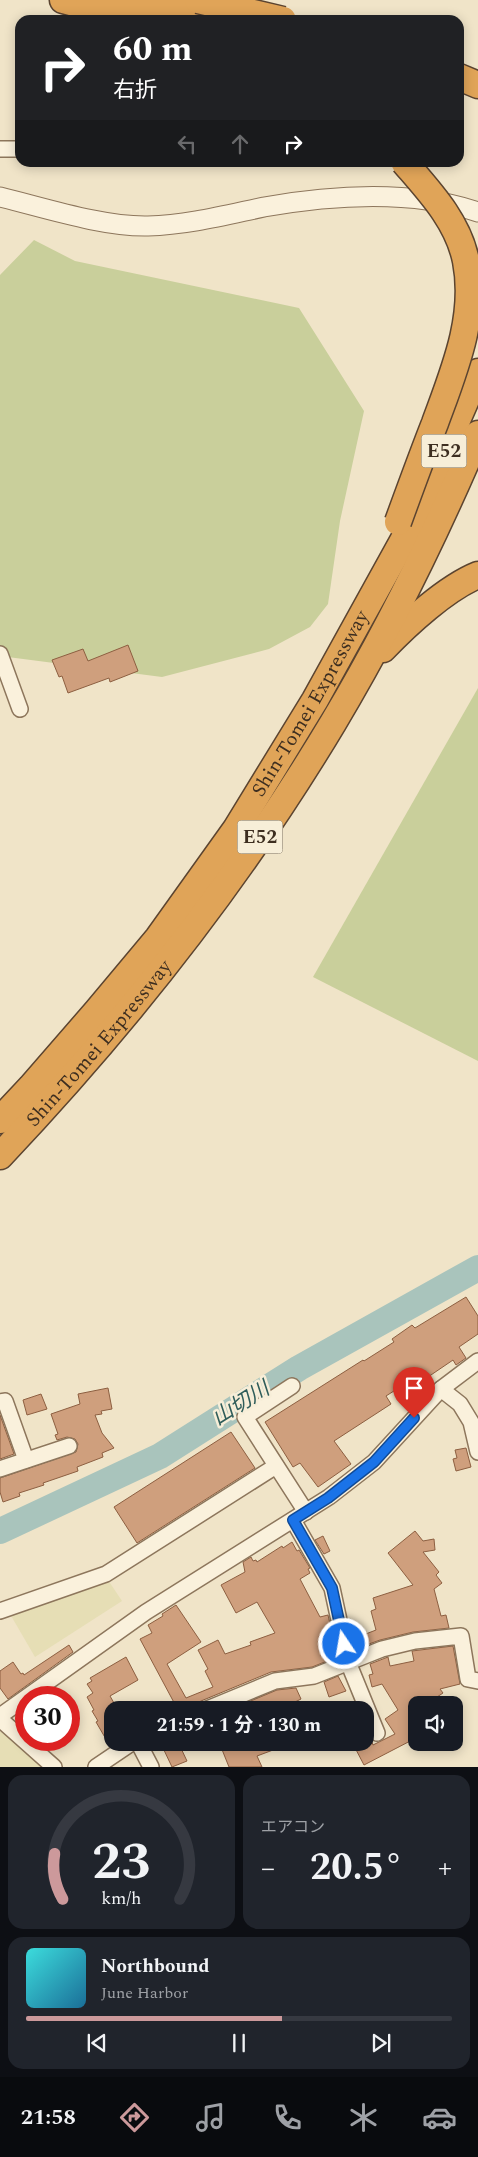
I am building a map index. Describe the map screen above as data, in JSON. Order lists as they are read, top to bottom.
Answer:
{
  "streets": {
    "highway": ["E52", "Shin-Tomei Expressway"]
  },
  "water": ["山切川"],
  "page": {
    "turn": ["60 m", "右折"],
    "limit": "30",
    "trip": "21:59 · 1 分 · 130 m",
    "tile": "エアコン",
    "heat": ["−", "20.5°", "+"],
    "song": ["Northbound", "June Harbor"],
    "tabs": "21:58",
    "gauge": ["23", "km/h"]
  }
}
